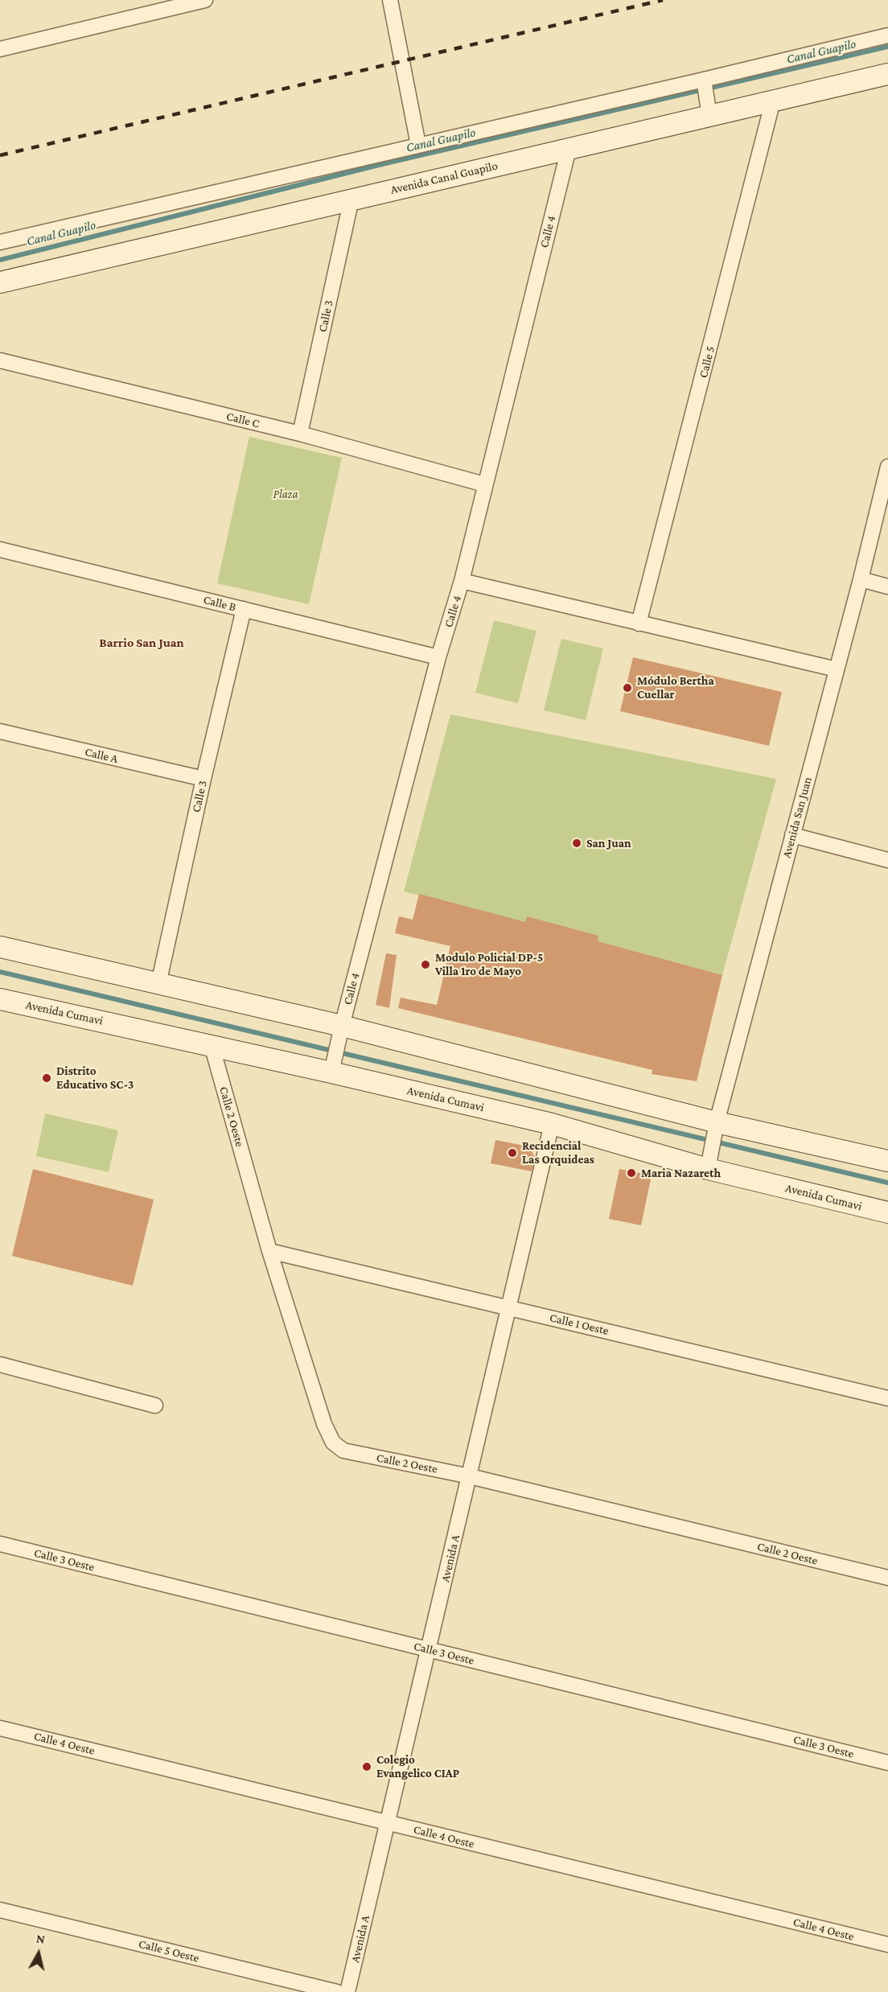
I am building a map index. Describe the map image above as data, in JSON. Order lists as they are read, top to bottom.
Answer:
{
  "streets": {
    "main road": ["Avenida Canal Guapilo", "Avenida Cumavi"],
    "street": [
      "Calle 4",
      "Calle 3",
      "Calle 5",
      "Calle C",
      "Calle B",
      "Calle A",
      "Avenida San Juan",
      "Calle 2 Oeste",
      "Calle 1 Oeste",
      "Avenida A",
      "Calle 3 Oeste",
      "Calle 4 Oeste",
      "Calle 5 Oeste"
    ]
  },
  "crossings": [
    ["Avenida Canal Guapilo", "Calle 4"],
    ["Avenida Canal Guapilo", "Calle 3"],
    ["Avenida Canal Guapilo", "Calle 5"],
    ["Calle 4", "Calle C"],
    ["Calle 4", "Calle B"],
    ["Calle 4", "Avenida Cumavi"],
    ["Calle 3", "Calle C"],
    ["Calle 3", "Calle B"],
    ["Calle 3", "Calle A"],
    ["Avenida San Juan", "Avenida Cumavi"],
    ["Avenida Cumavi", "Calle 2 Oeste"],
    ["Avenida Cumavi", "Avenida A"],
    ["Calle 2 Oeste", "Calle 1 Oeste"],
    ["Calle 2 Oeste", "Avenida A"],
    ["Calle 1 Oeste", "Avenida A"],
    ["Avenida A", "Calle 3 Oeste"],
    ["Avenida A", "Calle 4 Oeste"]
  ],
  "districts": ["Barrio San Juan"],
  "water": ["Canal Guapilo"],
  "parks": ["Plaza"],
  "places": [
    "Módulo Bertha Cuellar",
    "San Juan",
    "Modulo Policial DP-5 Villa 1ro de Mayo",
    "Distrito Educativo SC-3",
    "Recidencial Las Orquideas",
    "Maria Nazareth",
    "Colegio Evangelico CIAP"
  ],
  "north": "top"
}
